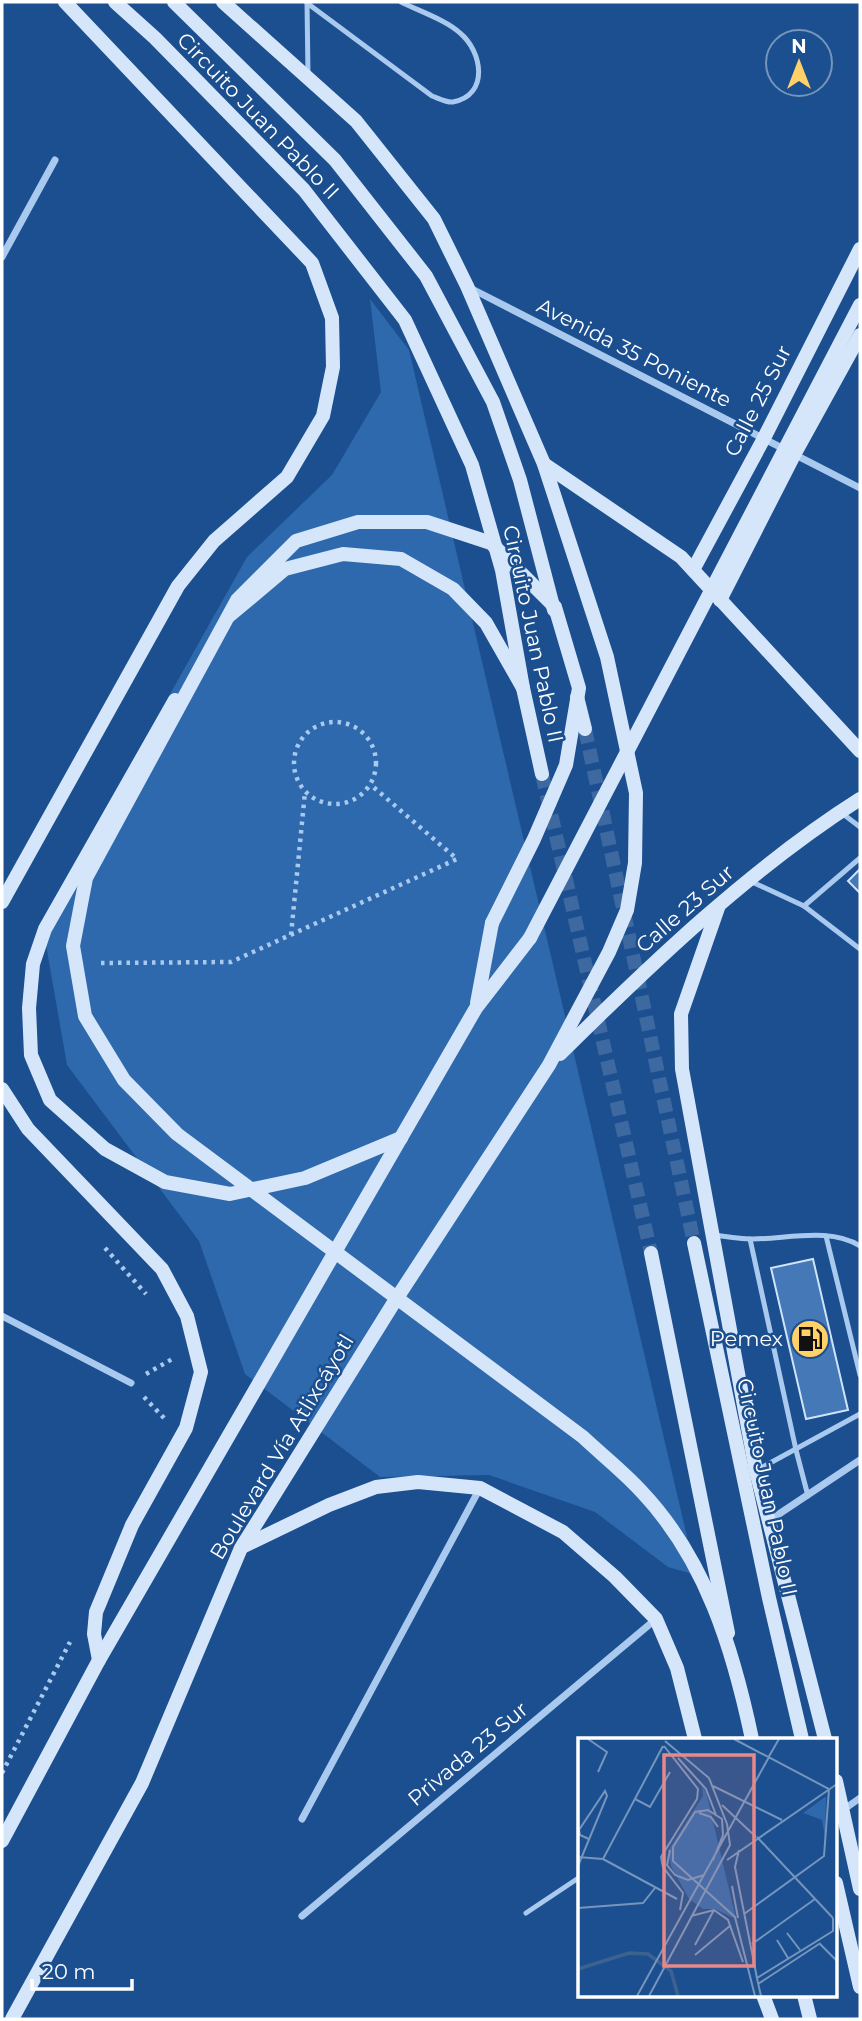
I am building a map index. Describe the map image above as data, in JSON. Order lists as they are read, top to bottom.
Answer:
{
  "streets": {
    "main road": [
      "Circuito Juan Pablo II",
      "Calle 25 Sur",
      "Calle 23 Sur",
      "Boulevard Vía Atlixcáyotl"
    ],
    "street": ["Avenida 35 Poniente", "Privada 23 Sur"]
  },
  "crossings": [
    ["Avenida 35 Poniente", "Calle 25 Sur"],
    ["Calle 23 Sur", "Boulevard Vía Atlixcáyotl"]
  ],
  "places": {
    "fuel station": ["Pemex"]
  },
  "scale_bar": "20 m",
  "north": "top"
}
